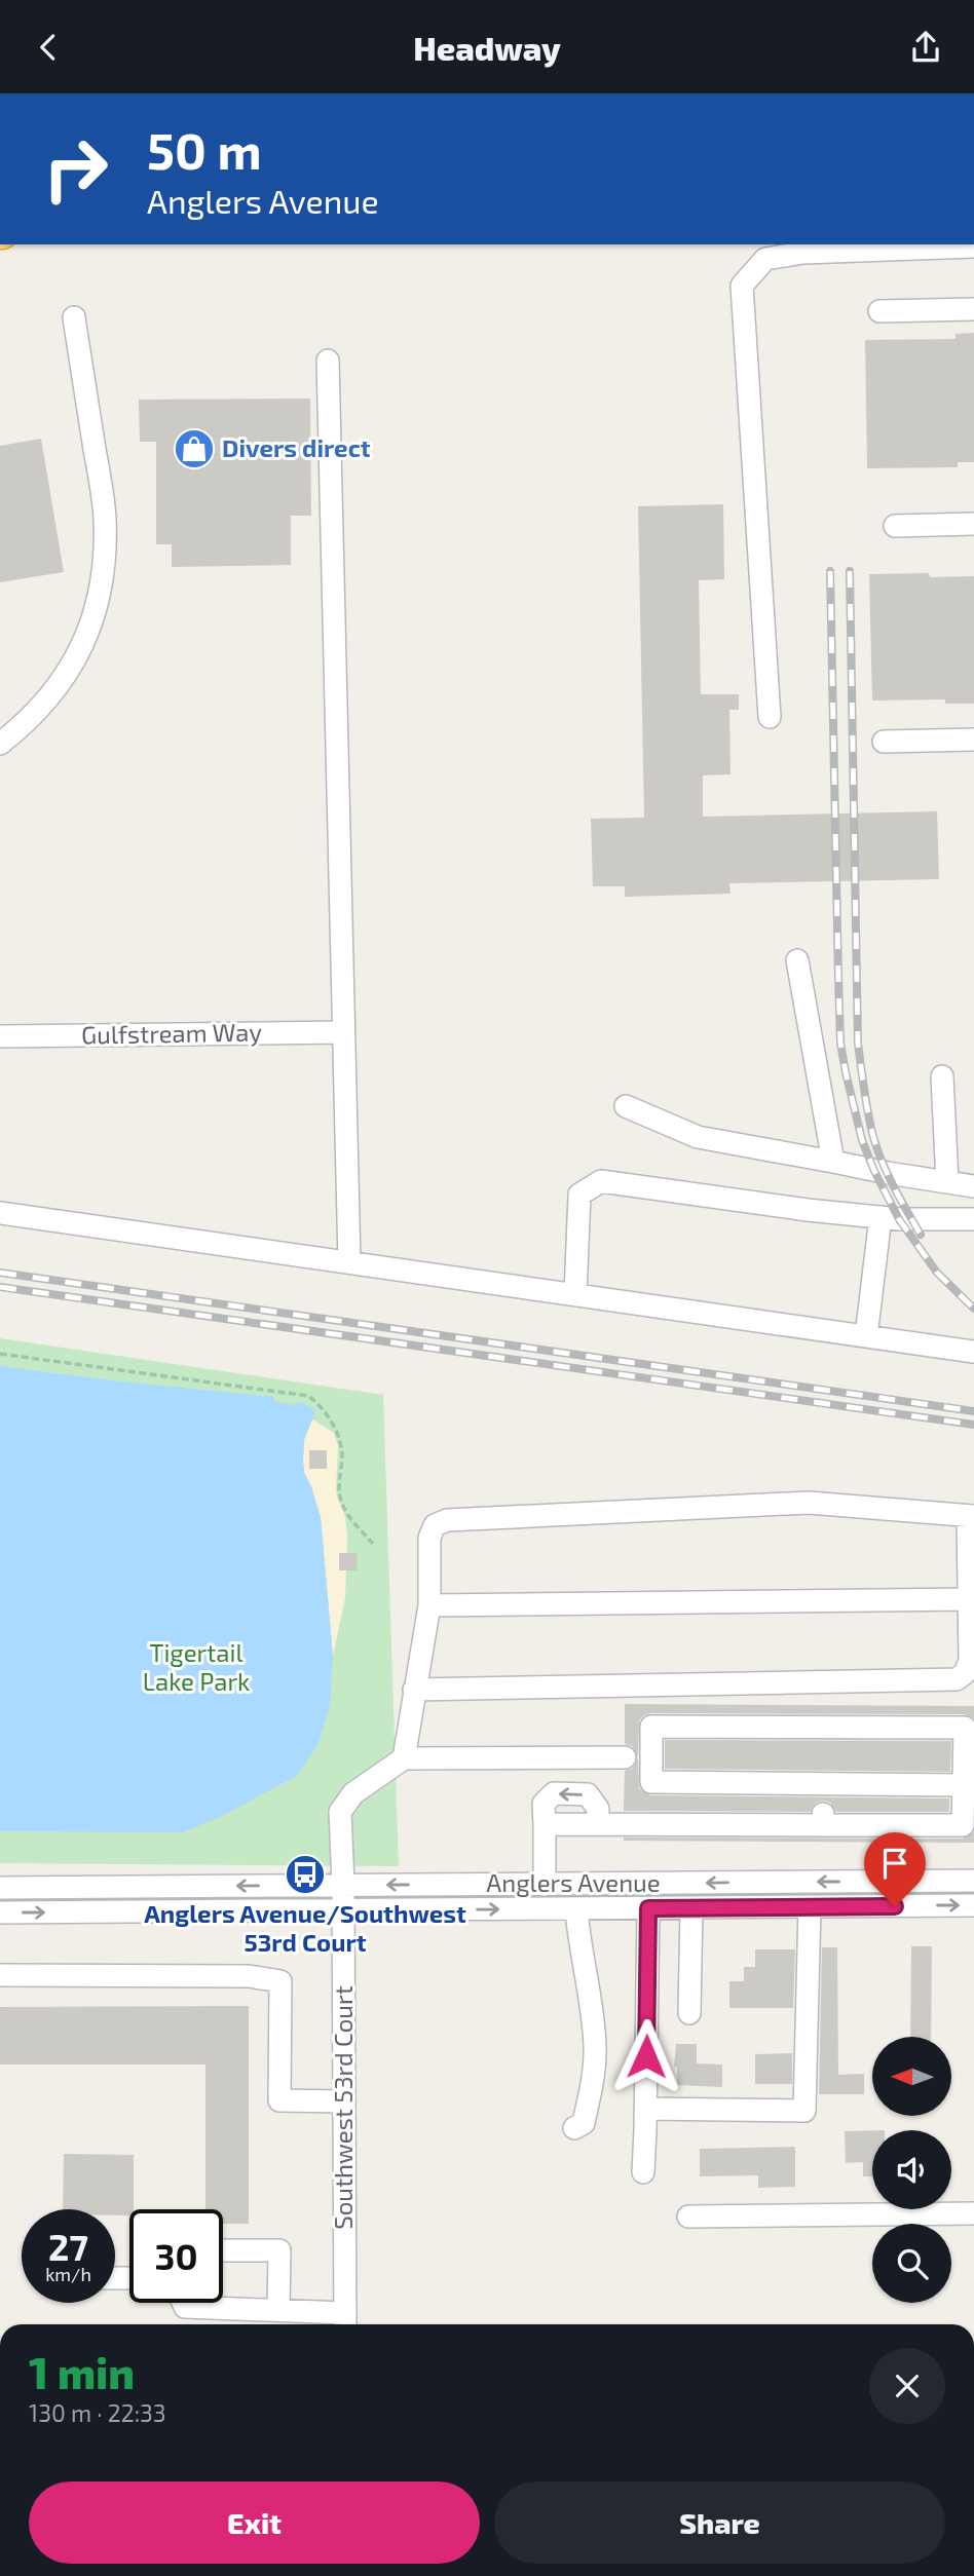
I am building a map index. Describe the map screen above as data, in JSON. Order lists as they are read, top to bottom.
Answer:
{
  "streets": {
    "street": ["Gulfstream Way", "Anglers Avenue", "Southwest 53rd Court"]
  },
  "crossings": [
    ["Anglers Avenue", "Southwest 53rd Court"]
  ],
  "parks": ["Tigertail Lake Park"],
  "places": {
    "shop": ["Divers direct"],
    "bus stop": ["Anglers Avenue/Southwest 53rd Court"]
  },
  "north": "left",
  "page": {
    "header": "Headway",
    "turn": ["50 m", "Anglers Avenue"],
    "speed": "27 km/h",
    "limit": "30",
    "heading": ["1 min", "130 m · 22:33"],
    "buttons": ["Exit", "Share"]
  }
}
